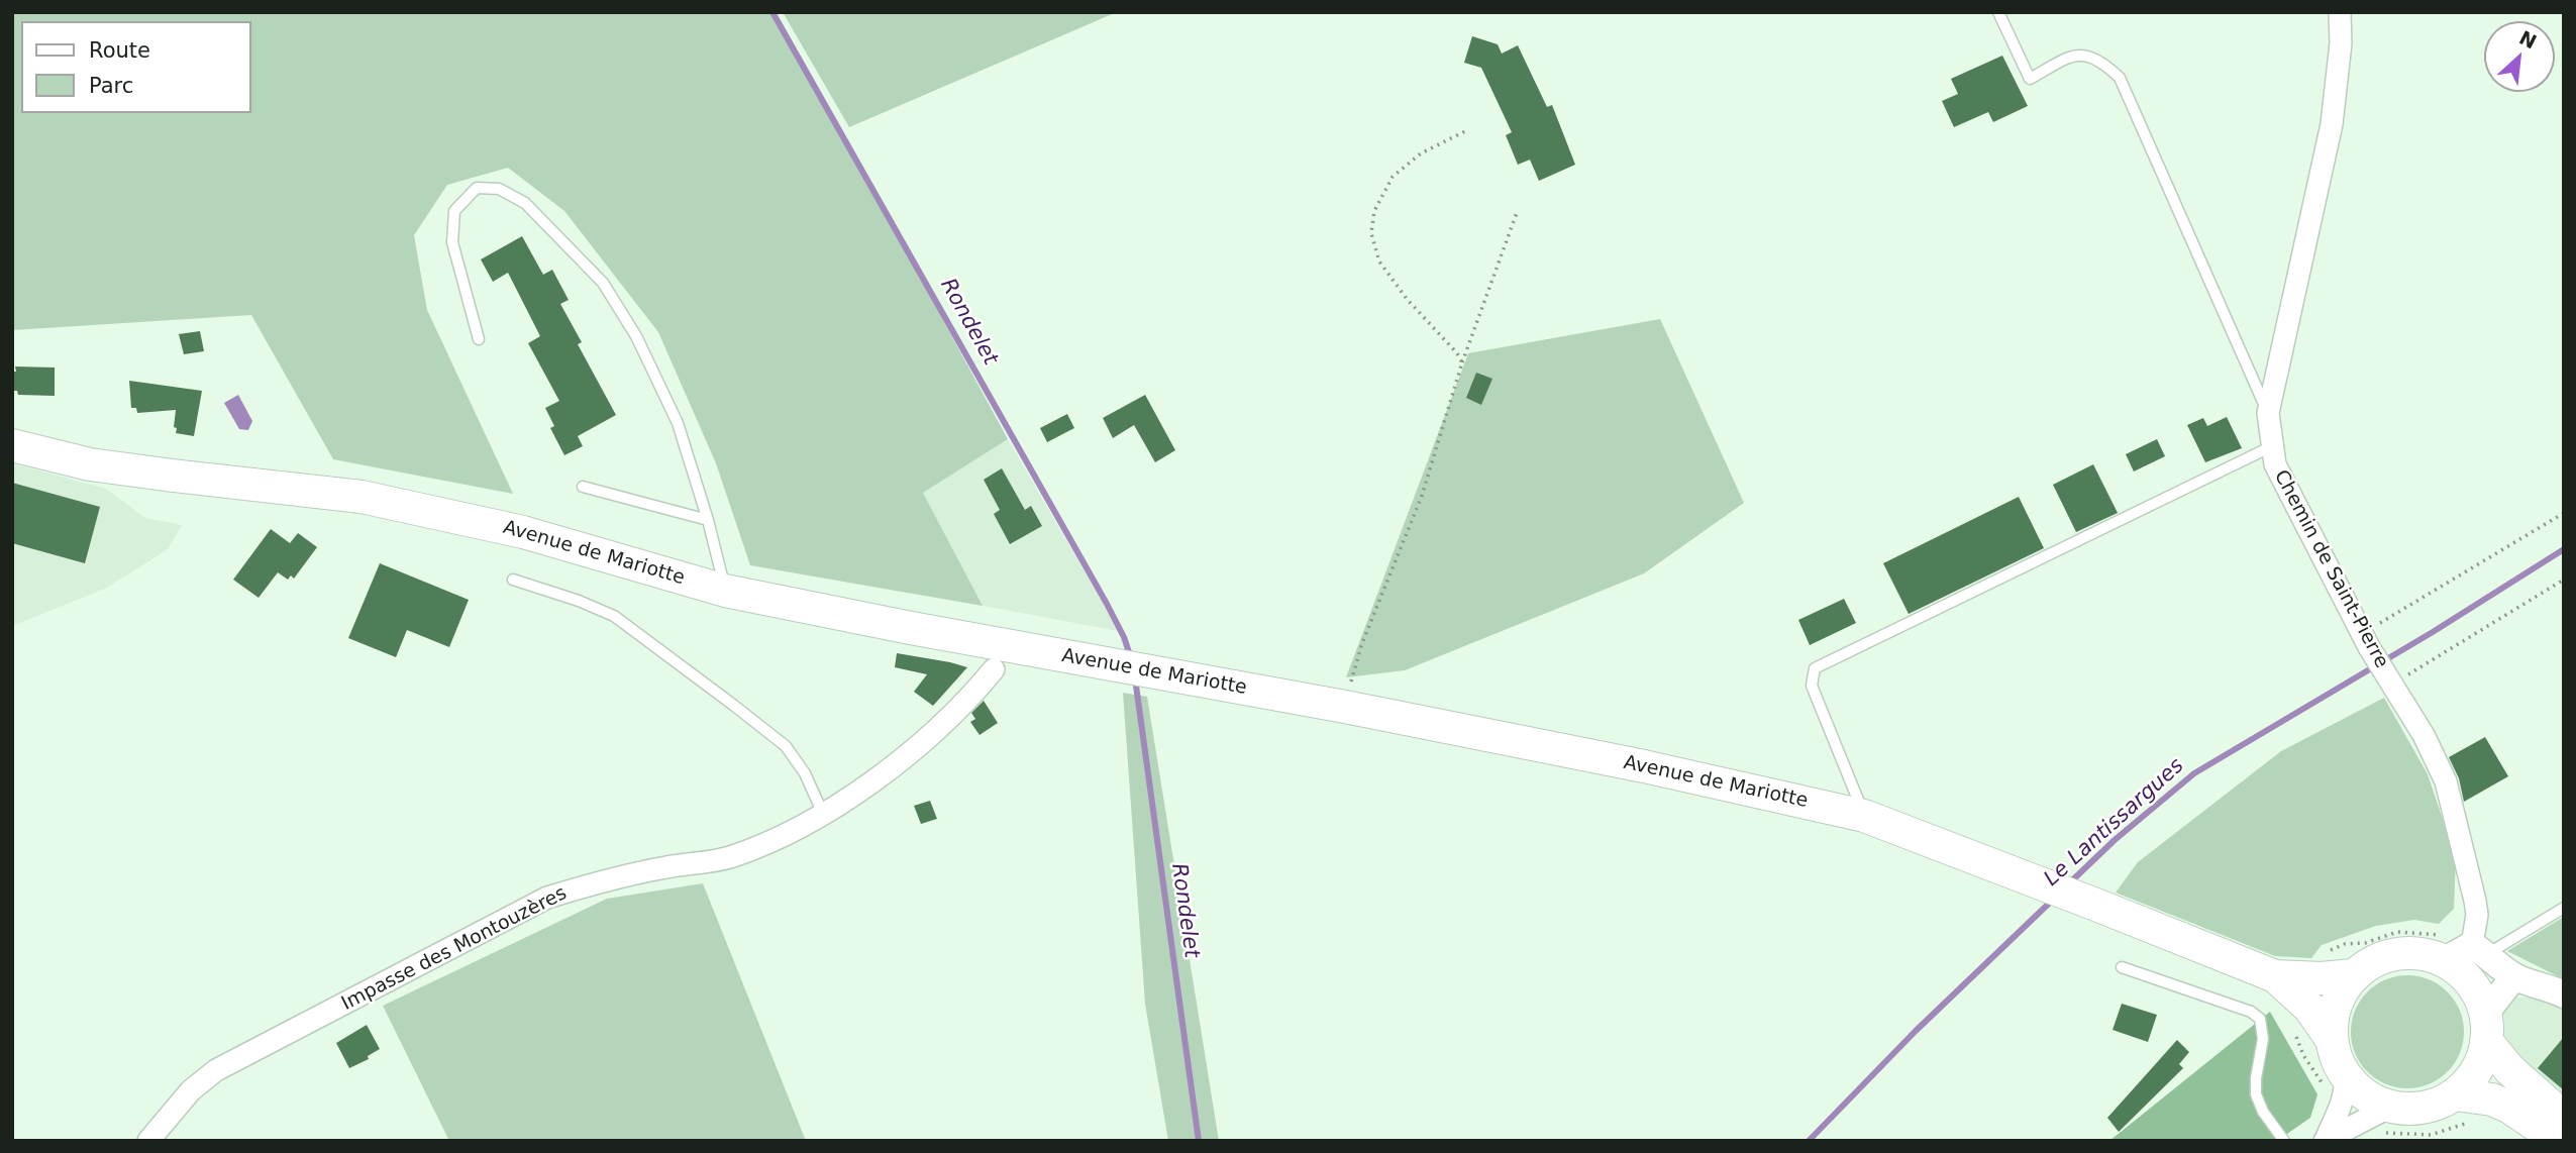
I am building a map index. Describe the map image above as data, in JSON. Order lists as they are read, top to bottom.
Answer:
{
  "streets": {
    "main road": ["Avenue de Mariotte"],
    "street": ["Chemin de Saint-Pierre", "Impasse des Montouzères"]
  },
  "water": ["Rondelet", "Le Lantissargues"],
  "legend": ["Route", "Parc"],
  "north": "top right"
}
